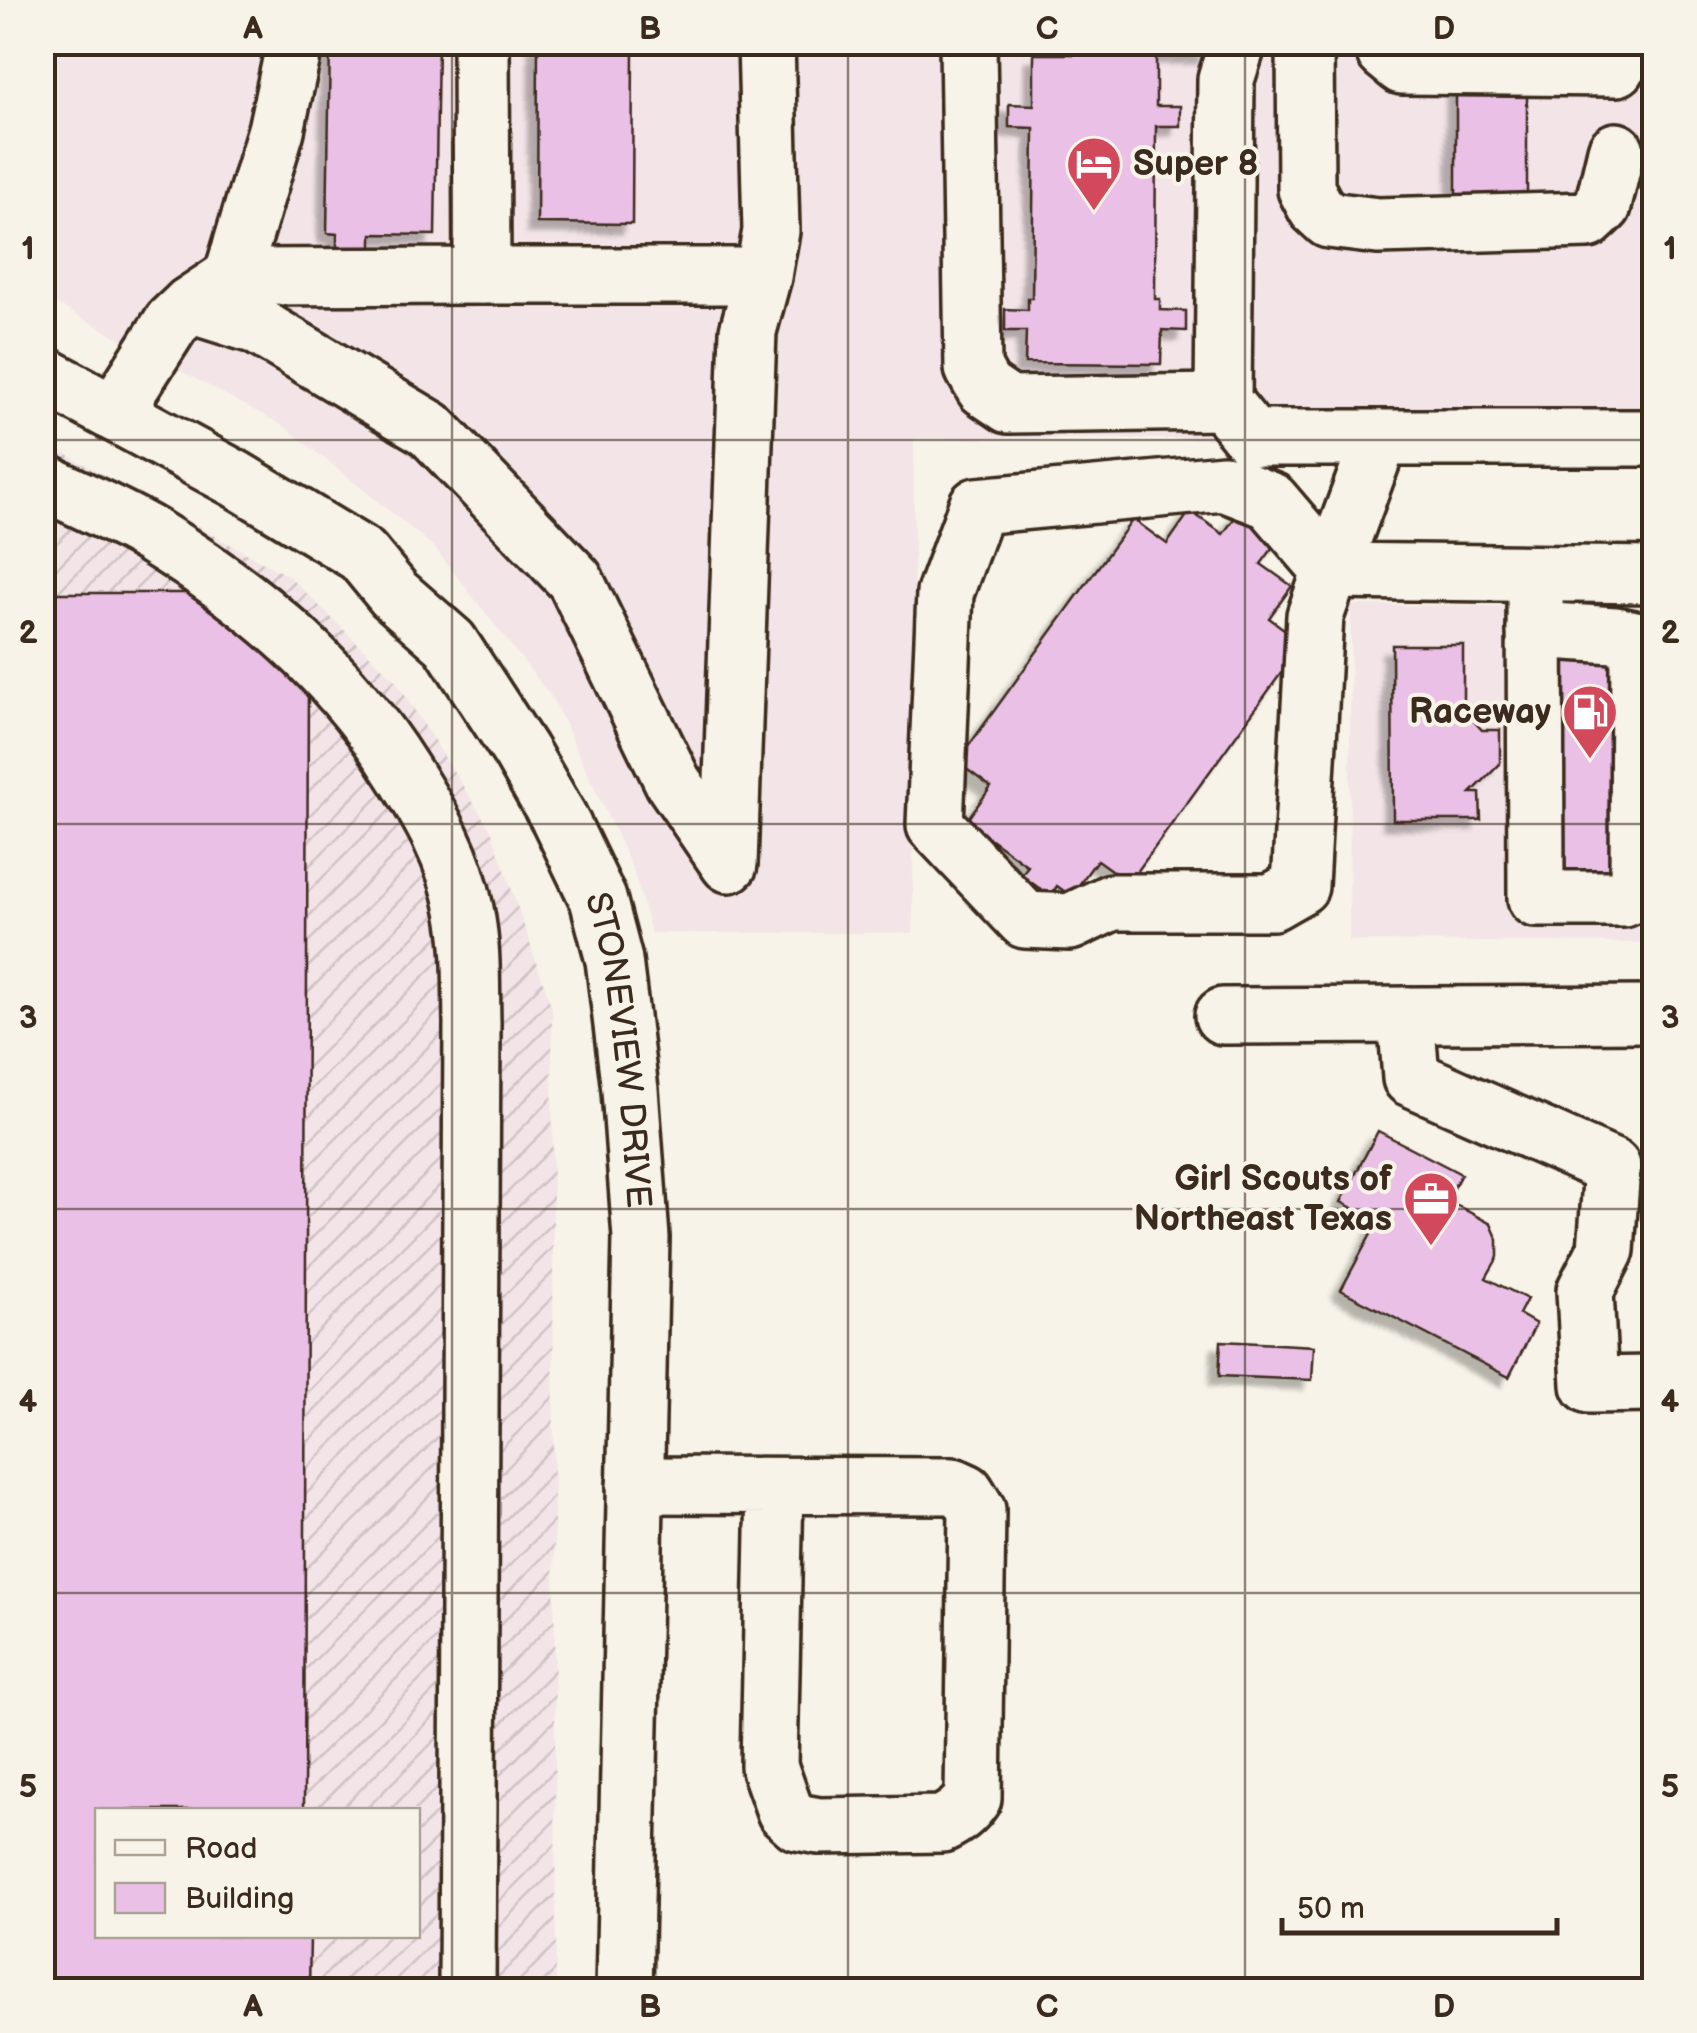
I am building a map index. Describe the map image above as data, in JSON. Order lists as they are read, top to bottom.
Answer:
{
  "streets": {
    "street": ["STONEVIEW DRIVE"]
  },
  "places": {
    "hotel": ["Super 8"],
    "fuel station": ["Raceway"],
    "office": ["Girl Scouts of Northeast Texas"]
  },
  "legend": ["Road", "Building"],
  "scale_bar": "50 m",
  "grid": {
    "columns": [
      "A",
      "B",
      "C",
      "D"
    ],
    "rows": [
      "1",
      "2",
      "3",
      "4",
      "5"
    ]
  }
}
